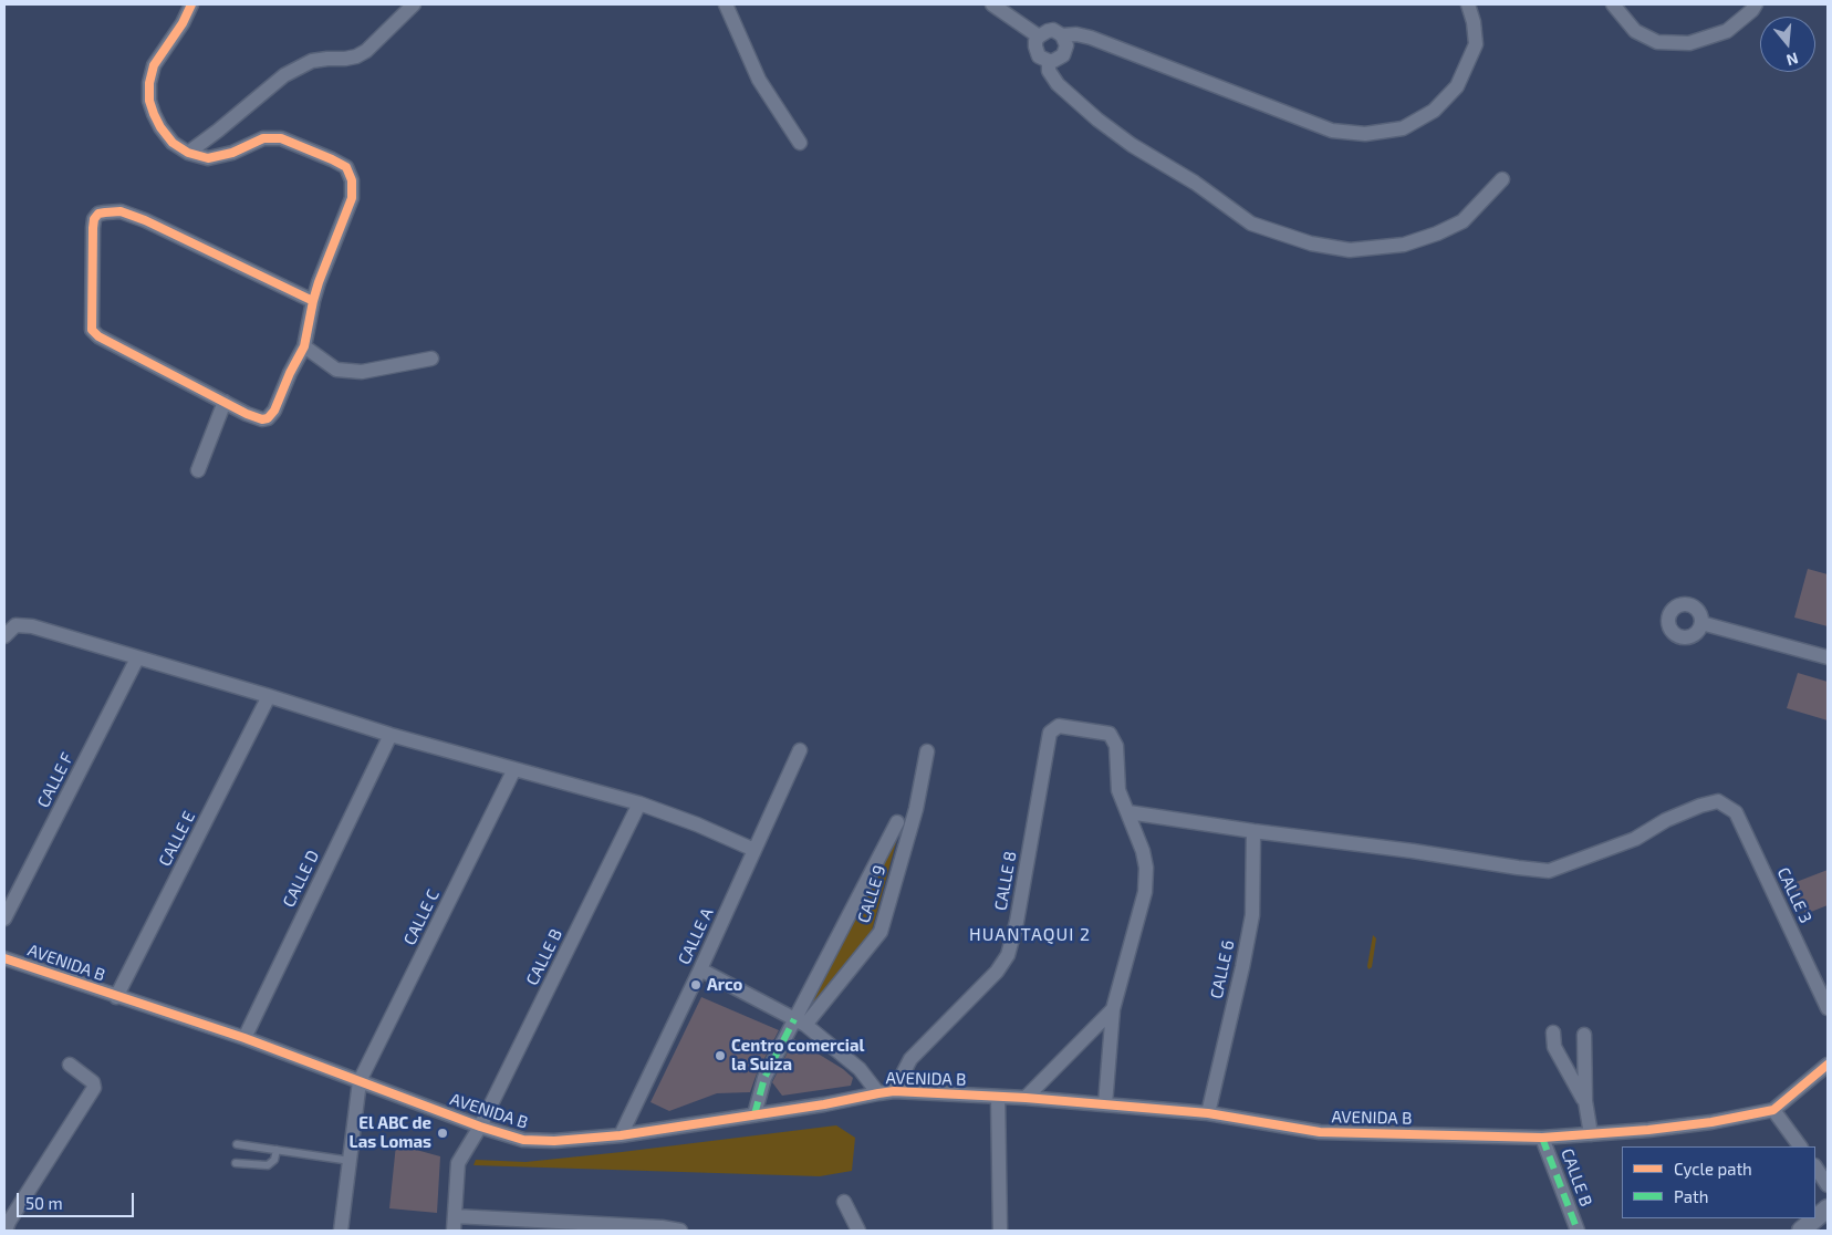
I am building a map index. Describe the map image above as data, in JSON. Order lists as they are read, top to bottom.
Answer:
{
  "streets": {
    "street": [
      "CALLE F",
      "CALLE E",
      "CALLE D",
      "CALLE 8",
      "CALLE 9",
      "CALLE 3",
      "CALLE C",
      "CALLE A",
      "CALLE B",
      "AVENIDA B",
      "CALLE 6"
    ]
  },
  "crossings": [
    ["CALLE E", "AVENIDA B"],
    ["CALLE D", "AVENIDA B"],
    ["CALLE 8", "AVENIDA B"],
    ["CALLE 3", "CALLE 6"],
    ["CALLE C", "AVENIDA B"],
    ["CALLE A", "AVENIDA B"],
    ["CALLE B", "AVENIDA B"],
    ["AVENIDA B", "CALLE 6"]
  ],
  "districts": ["HUANTAQUI 2"],
  "places": ["Arco", "Centro comercial la Suiza", "El ABC de Las Lomas"],
  "legend": ["Cycle path", "Path"],
  "scale_bar": "50 m",
  "north": "bottom"
}
